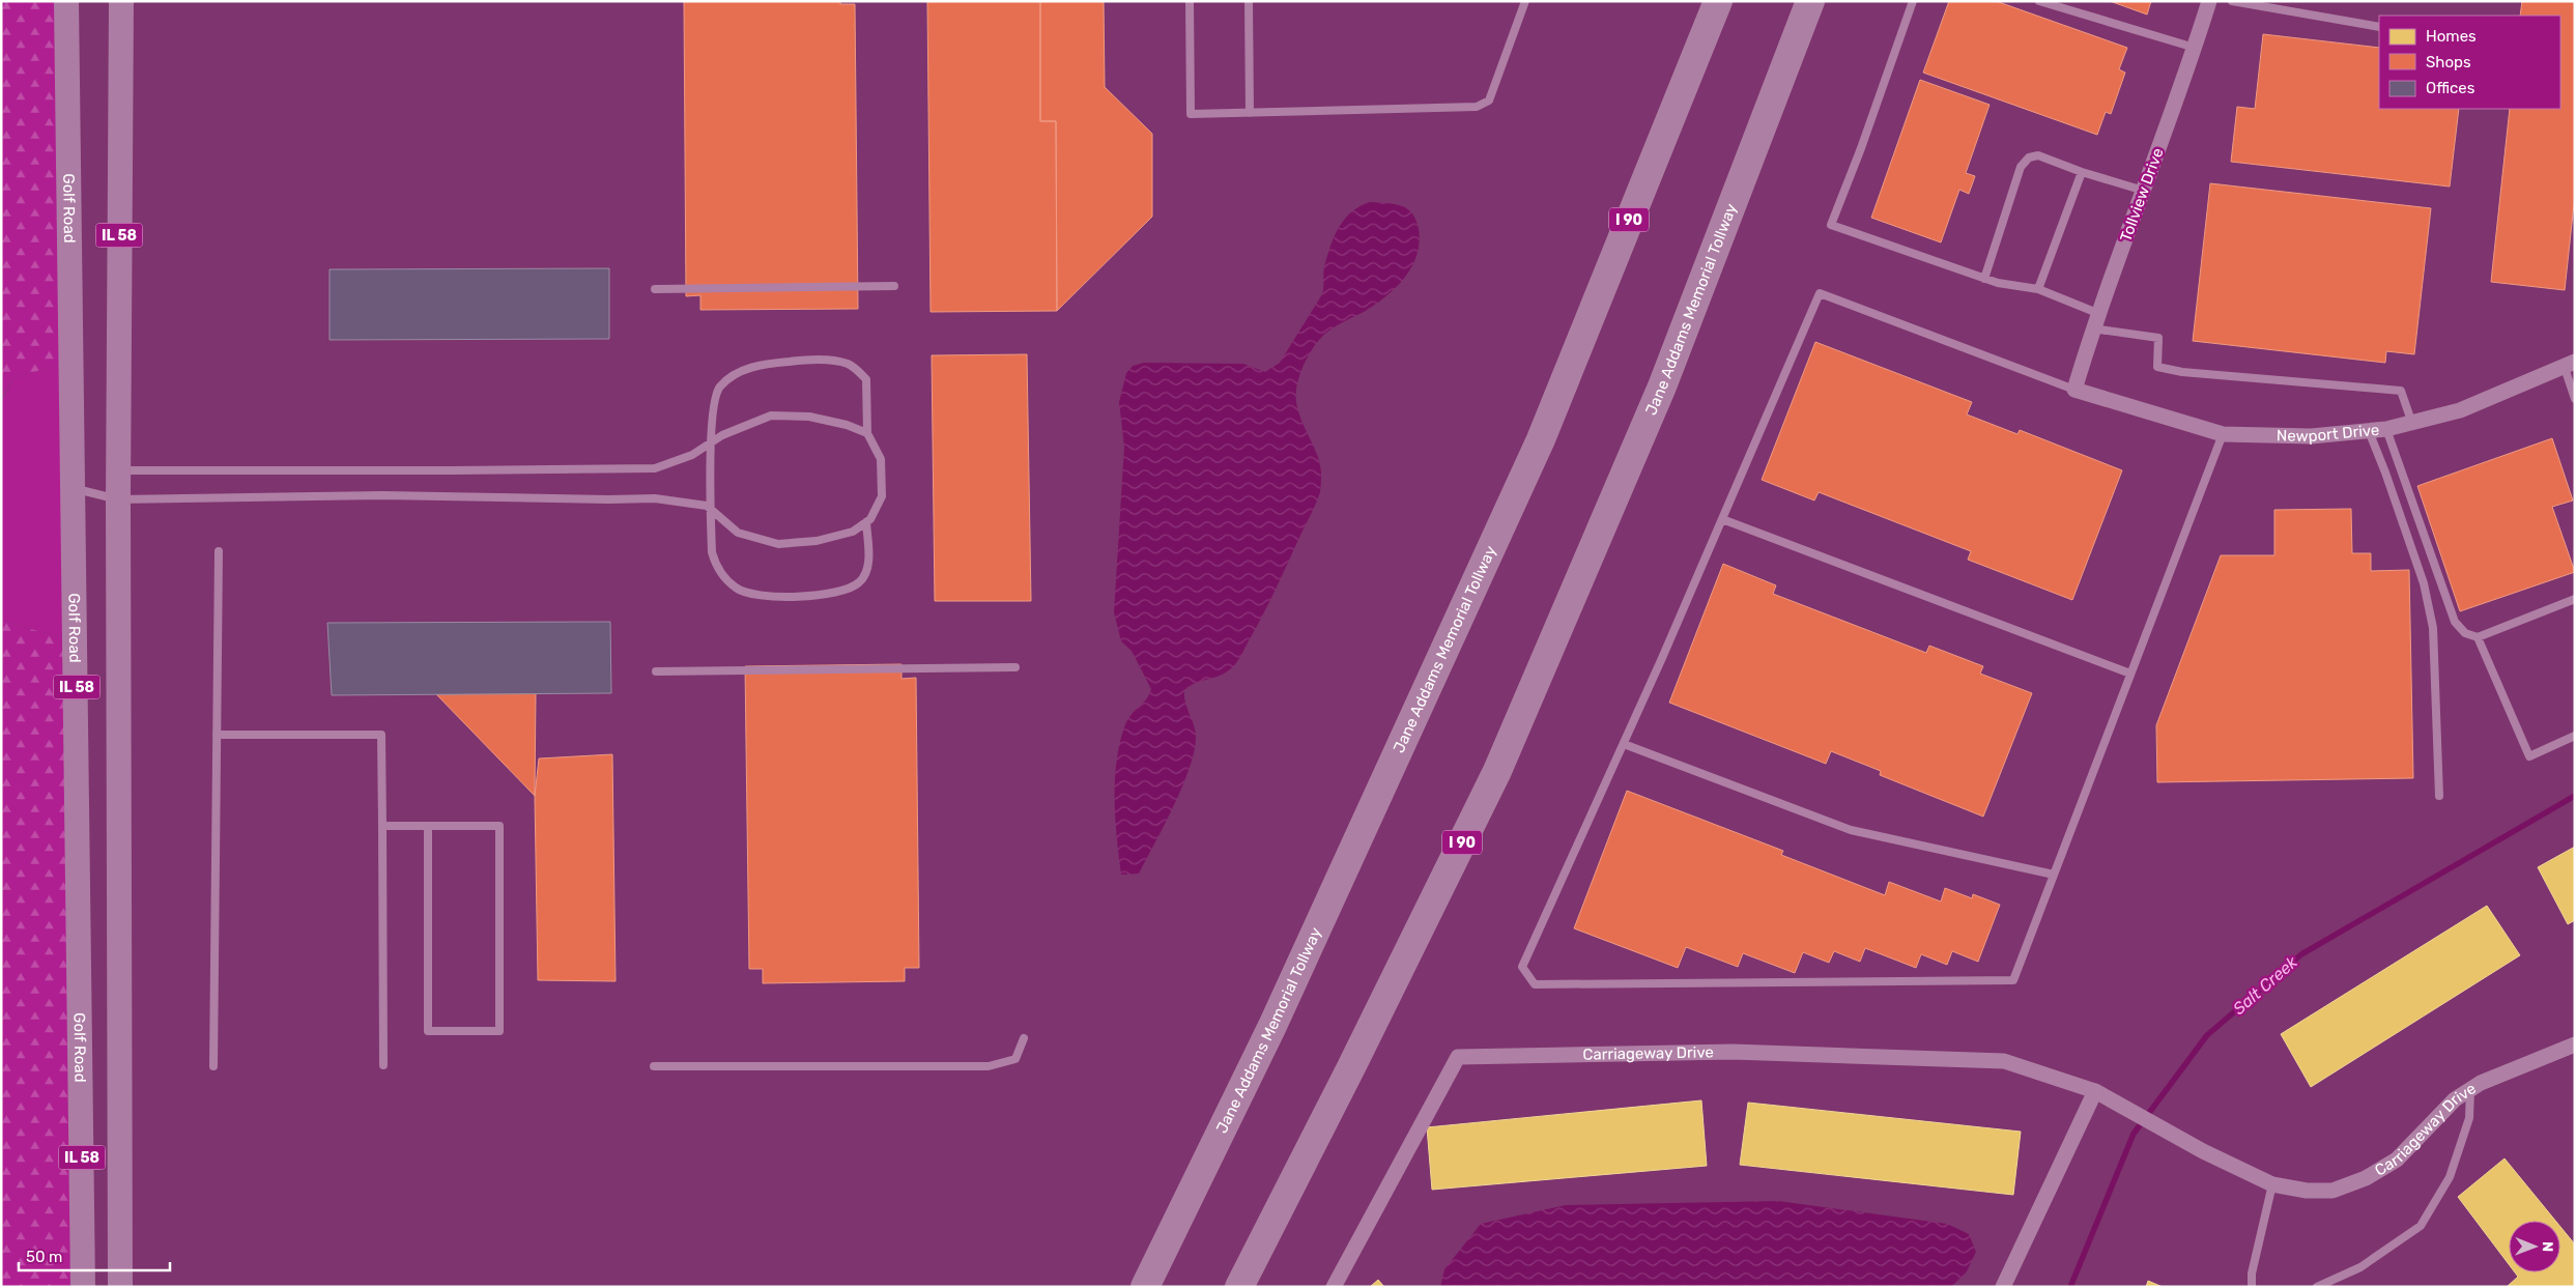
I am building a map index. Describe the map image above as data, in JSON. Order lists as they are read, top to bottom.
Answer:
{
  "streets": {
    "highway": ["I 90", "Jane Addams Memorial Tollway"],
    "main road": ["Golf Road", "IL 58"],
    "street": ["Tollview Drive", "Newport Drive", "Carriageway Drive"]
  },
  "crossings": [
    ["Tollview Drive", "Newport Drive"]
  ],
  "water": ["Salt Creek"],
  "legend": ["Homes", "Shops", "Offices"],
  "scale_bar": "50 m",
  "north": "right"
}
